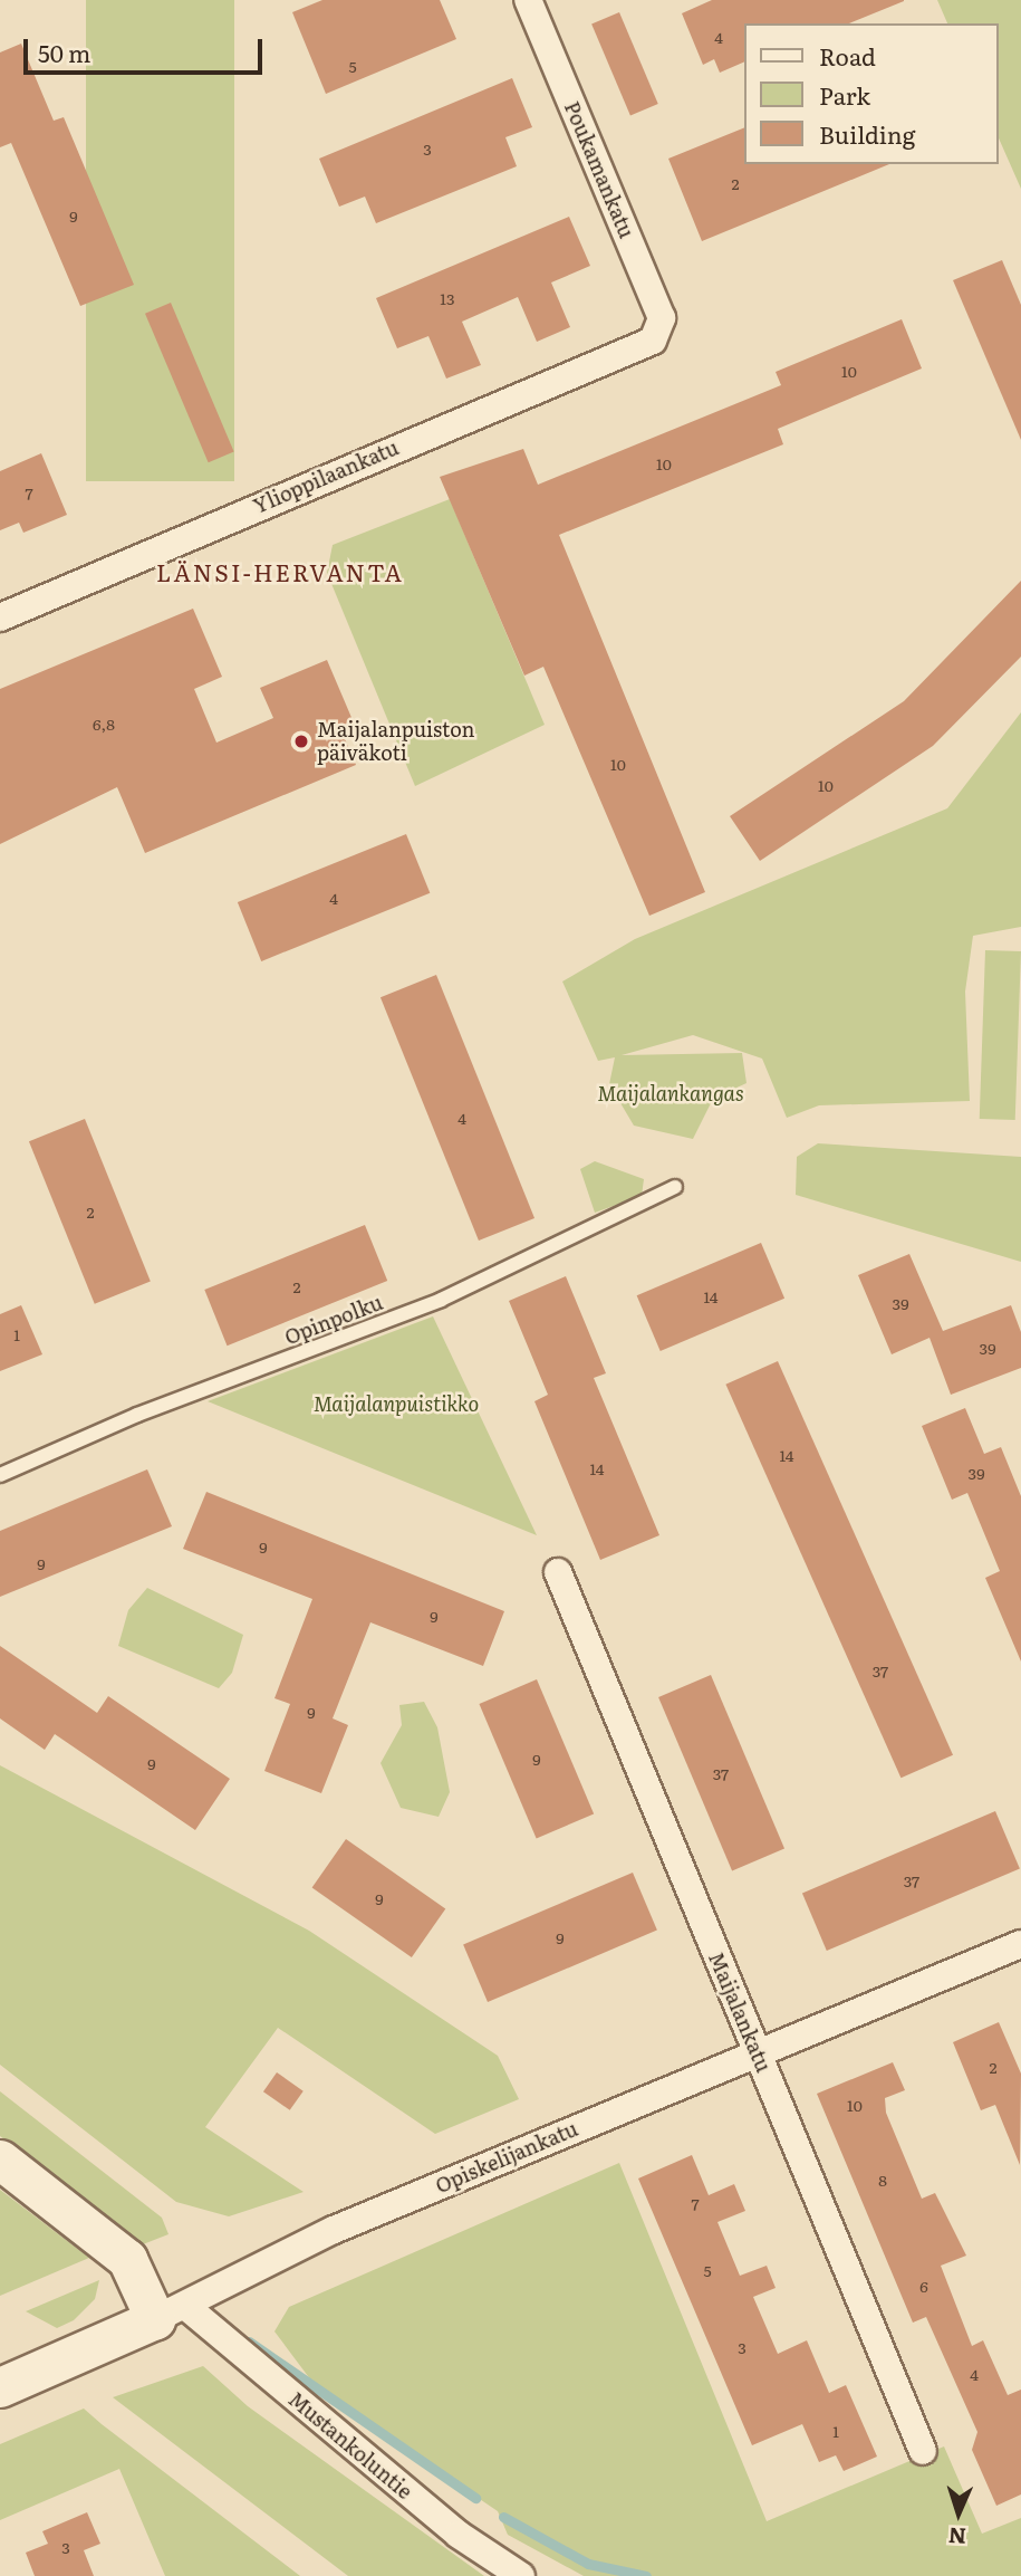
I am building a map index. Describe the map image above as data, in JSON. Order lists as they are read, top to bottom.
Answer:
{
  "streets": {
    "main road": ["Opiskelijankatu"],
    "street": [
      "Poukamankatu",
      "Ylioppilaankatu",
      "Maijalankatu",
      "Mustankoluntie"
    ],
    "lane": ["Opinpolku"]
  },
  "crossings": [
    ["Poukamankatu", "Ylioppilaankatu"],
    ["Maijalankatu", "Opiskelijankatu"],
    ["Opiskelijankatu", "Mustankoluntie"]
  ],
  "districts": ["LÄNSI-HERVANTA"],
  "parks": ["Maijalankangas", "Maijalanpuistikko"],
  "places": ["Maijalanpuiston päiväkoti"],
  "house_numbers": [
    "4",
    "5",
    "3",
    "2",
    "9",
    "13",
    "10",
    "10",
    "7",
    "6,8",
    "10",
    "10",
    "4",
    "4",
    "2",
    "2",
    "14",
    "39",
    "1",
    "39",
    "14",
    "14",
    "39",
    "9",
    "9",
    "9",
    "37",
    "9",
    "9",
    "9",
    "37",
    "37",
    "9",
    "9",
    "2",
    "10",
    "8",
    "7",
    "5",
    "6",
    "3",
    "4",
    "1",
    "3"
  ],
  "legend": ["Road", "Park", "Building"],
  "scale_bar": "50 m",
  "north": "bottom"
}
